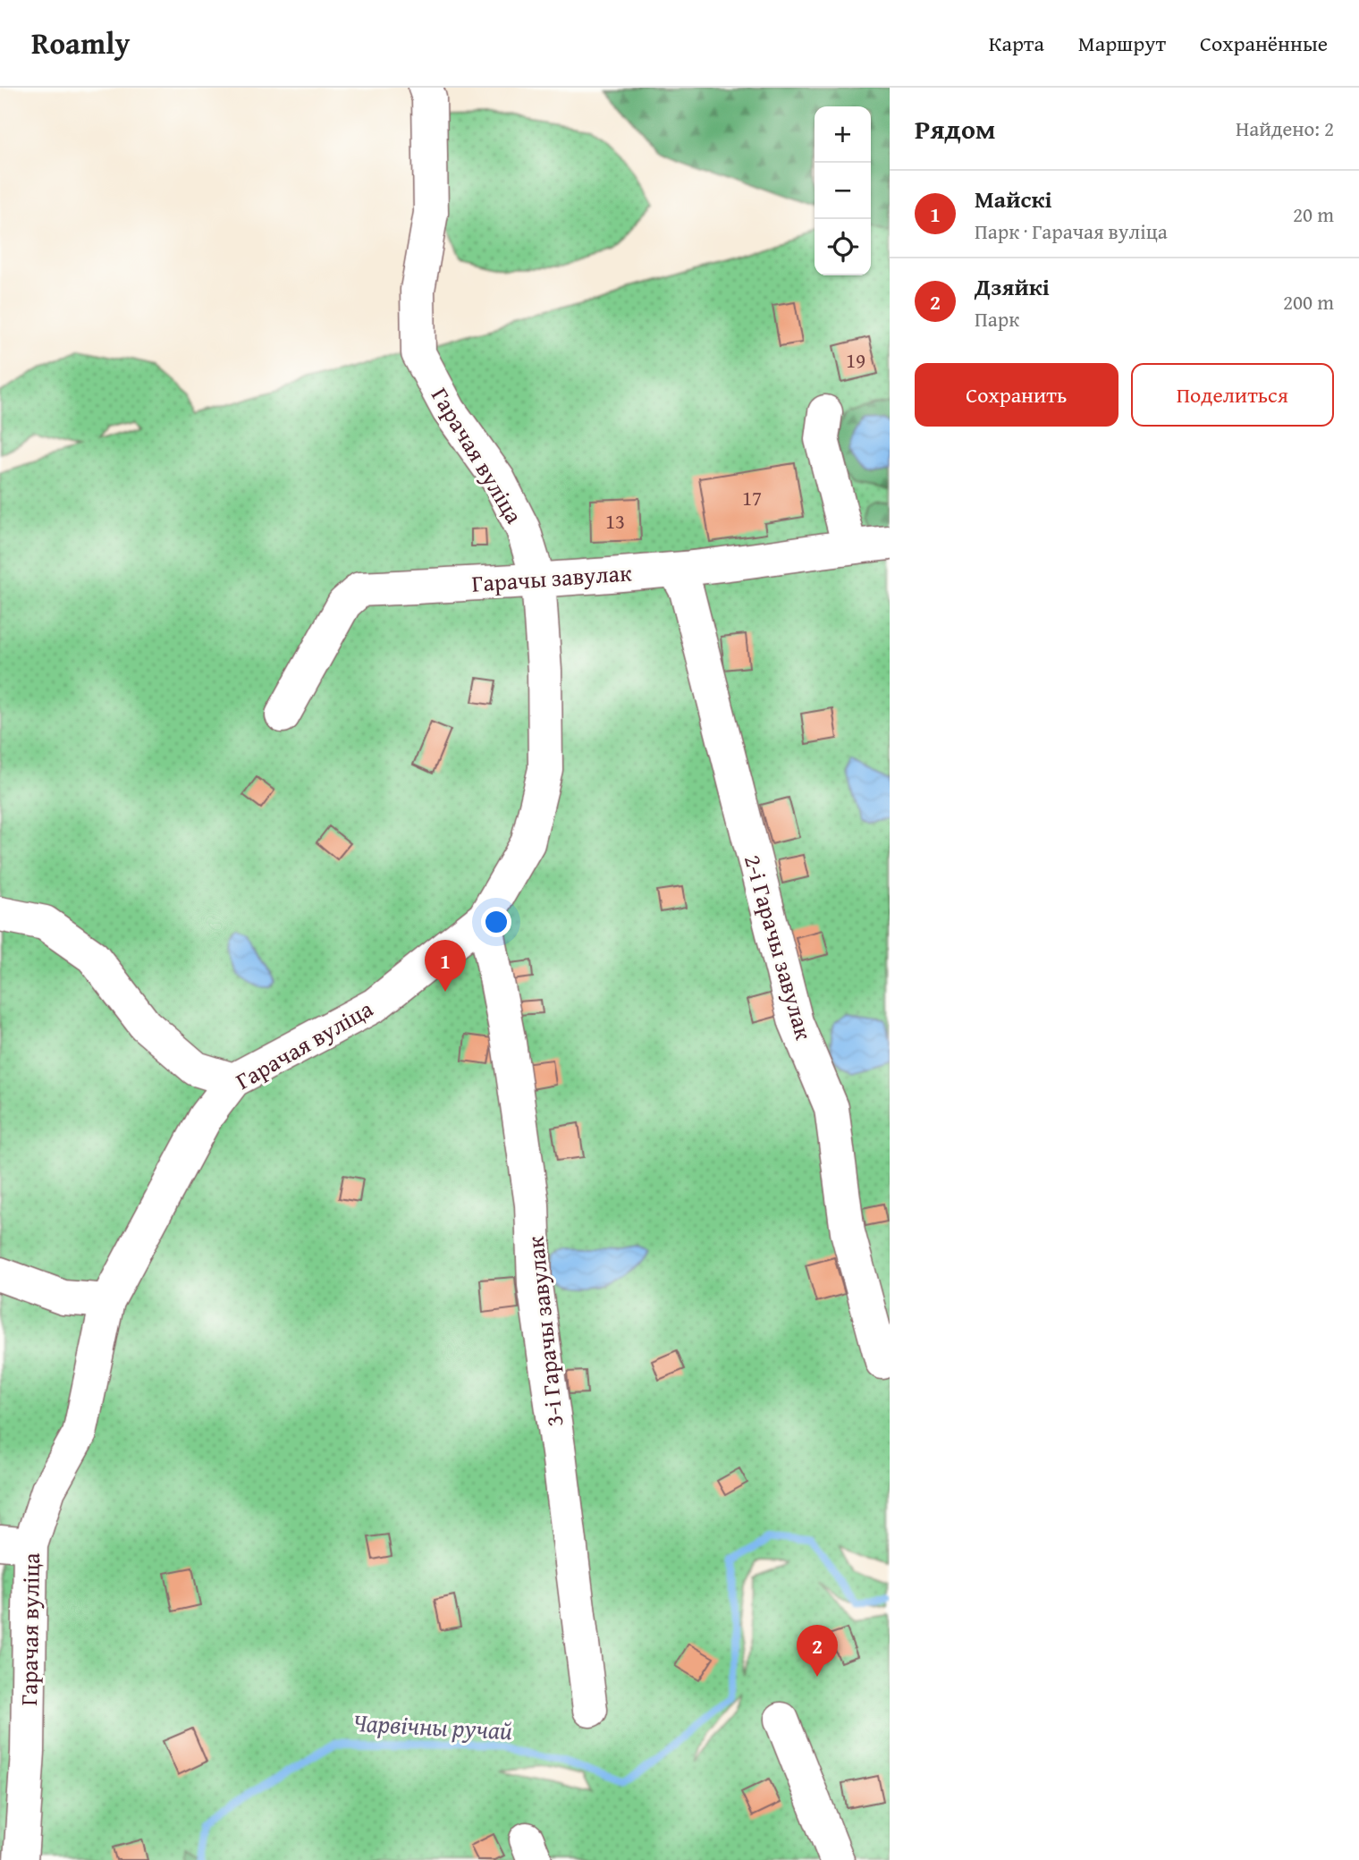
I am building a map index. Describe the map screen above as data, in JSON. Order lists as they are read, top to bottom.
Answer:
{
  "streets": {
    "street": [
      "Гарачая вуліца",
      "Гарачы завулак",
      "2-і Гарачы завулак",
      "3-і Гарачы завулак"
    ]
  },
  "crossings": [
    ["Гарачая вуліца", "Гарачы завулак"],
    ["Гарачая вуліца", "3-і Гарачы завулак"],
    ["Гарачы завулак", "2-і Гарачы завулак"]
  ],
  "water": ["Чарвічны ручай"],
  "house_numbers": ["19", "17", "13"],
  "page": {
    "header": "Roamly",
    "nav": ["Карта", "Маршрут", "Сохранённые"],
    "heading": ["Рядом", "Найдено: 2"],
    "map_buttons": ["+", "−"],
    "list": [
      {
        "mark": "1",
        "name": "Майскі",
        "note": "Парк · Гарачая вуліца",
        "value": "20 m"
      },
      {
        "mark": "2",
        "name": "Дзяйкі",
        "note": "Парк",
        "value": "200 m"
      }
    ],
    "buttons": ["Сохранить", "Поделиться"],
    "pins": ["1", "2"]
  }
}
